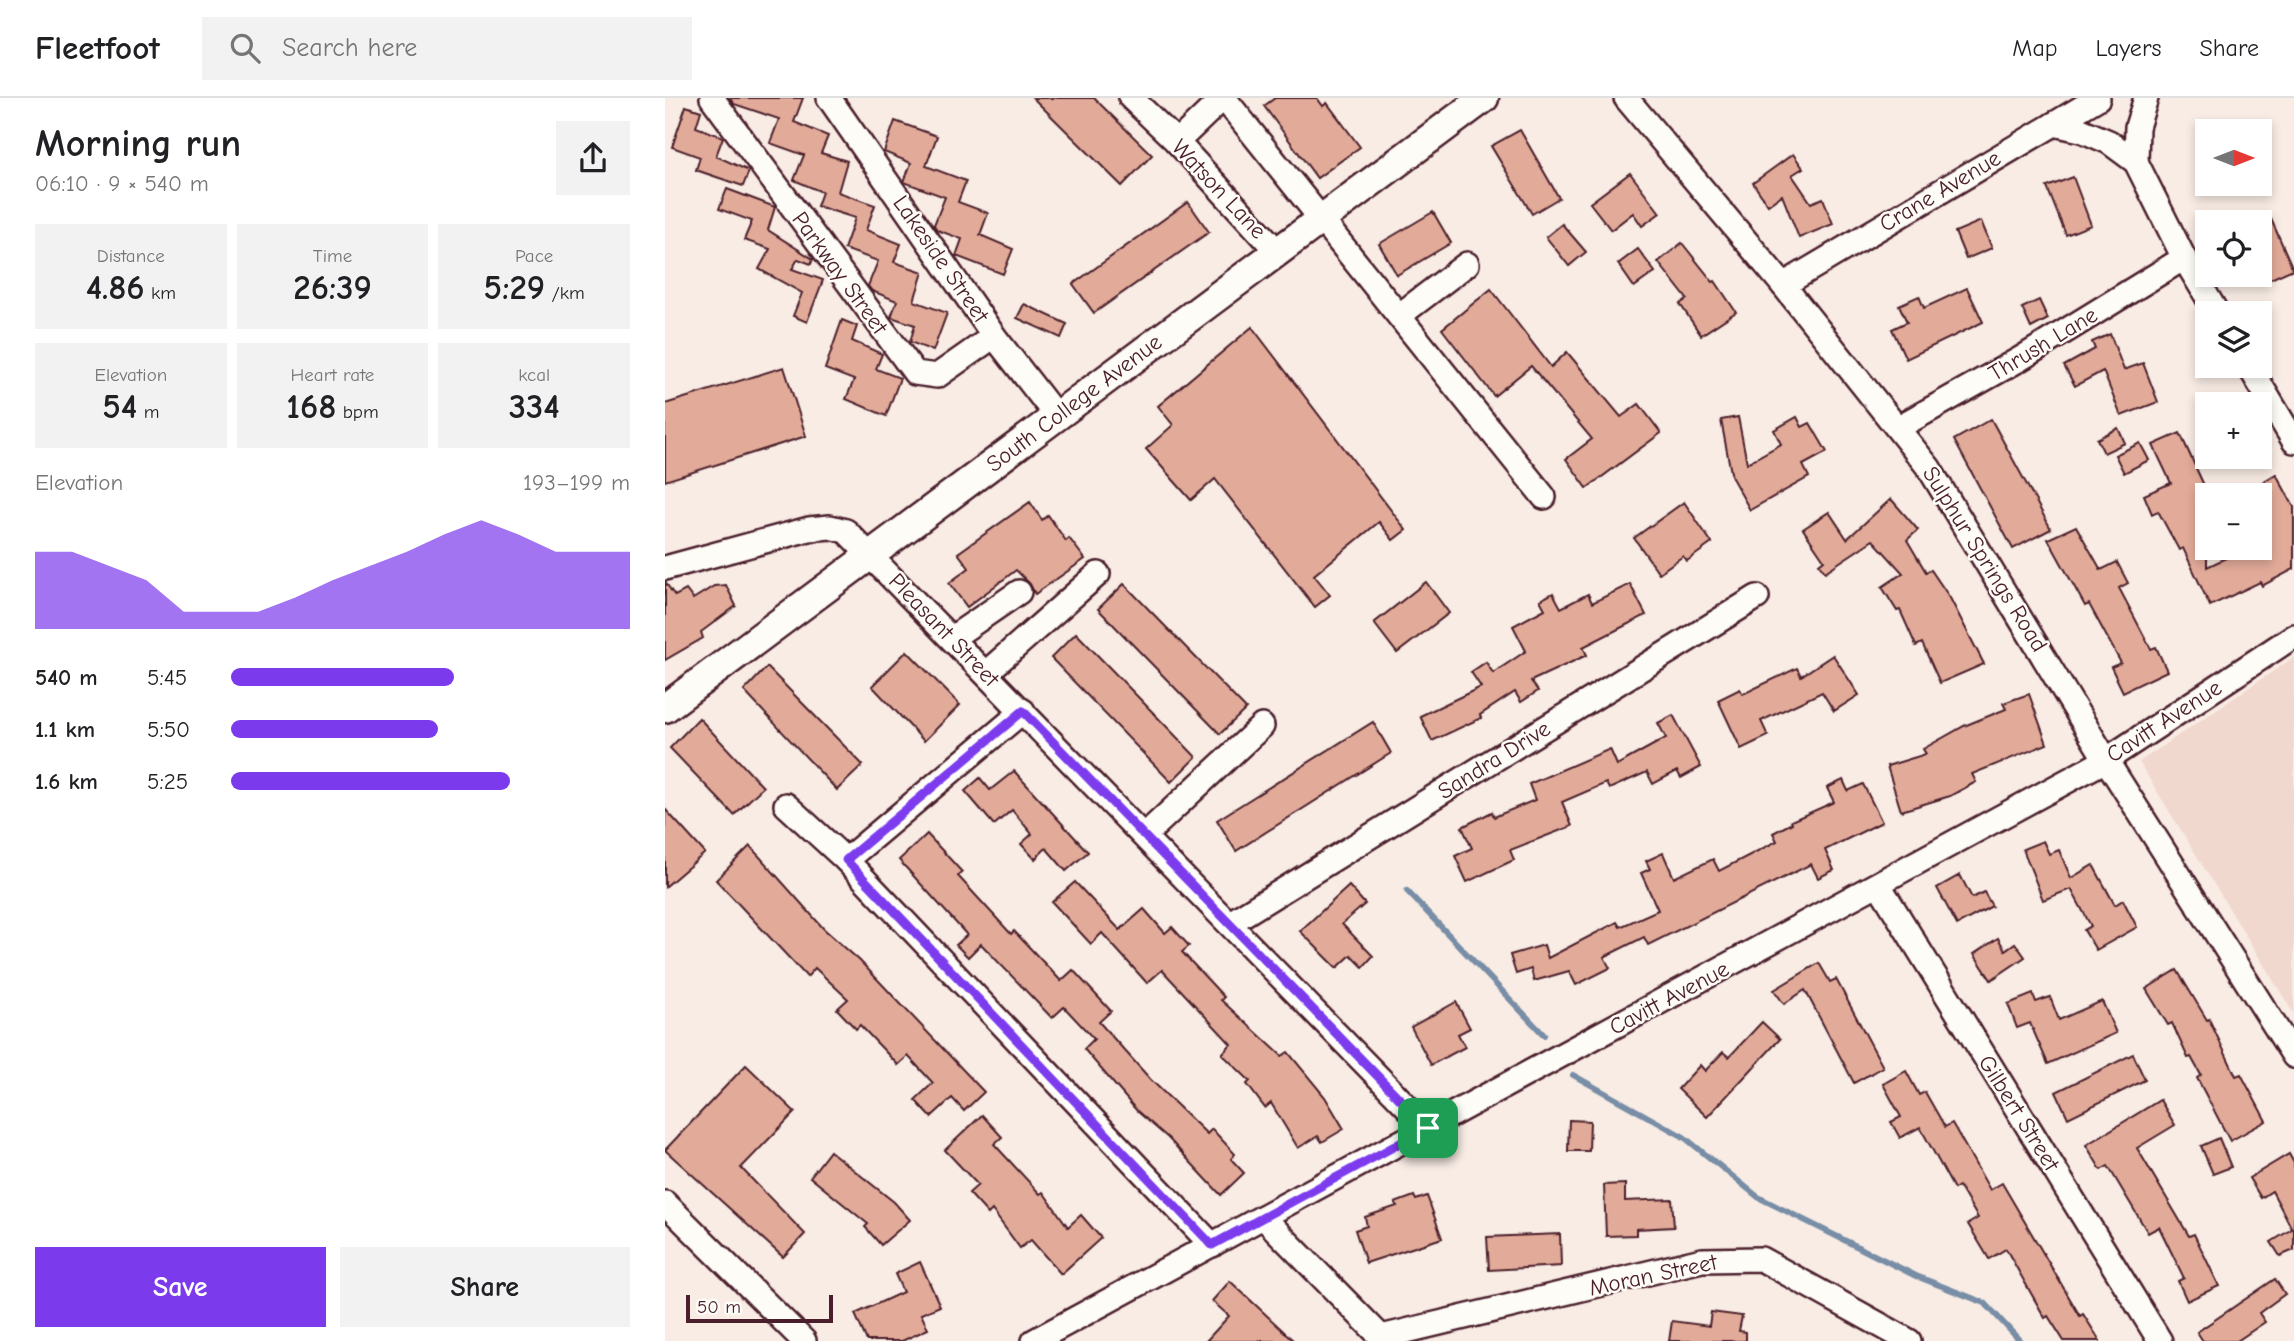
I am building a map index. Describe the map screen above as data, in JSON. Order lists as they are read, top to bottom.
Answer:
{
  "streets": {
    "main road": ["South College Avenue"],
    "street": [
      "Watson Lane",
      "Crane Avenue",
      "Lakeside Street",
      "Parkway Street",
      "Thrush Lane",
      "Sulphur Springs Road",
      "Pleasant Street",
      "Cavitt Avenue",
      "Sandra Drive",
      "Gilbert Street",
      "Moran Street"
    ]
  },
  "crossings": [
    ["Watson Lane", "South College Avenue"],
    ["Crane Avenue", "Sulphur Springs Road"],
    ["Lakeside Street", "Parkway Street"],
    ["Lakeside Street", "South College Avenue"],
    ["Thrush Lane", "Sulphur Springs Road"],
    ["South College Avenue", "Pleasant Street"],
    ["Sulphur Springs Road", "Cavitt Avenue"],
    ["Pleasant Street", "Cavitt Avenue"],
    ["Pleasant Street", "Sandra Drive"],
    ["Cavitt Avenue", "Gilbert Street"]
  ],
  "scale_bar": "50 m",
  "north": "right",
  "page": {
    "header": "Fleetfoot",
    "search": "Search here",
    "nav": ["Map", "Layers", "Share"],
    "heading": ["Morning run", "06:10 · 9 × 540 m"],
    "map_buttons": ["+", "−"],
    "stats": [
      ["Distance", "4.86 km"],
      ["Time", "26:39"],
      ["Pace", "5:29 /km"],
      ["Elevation", "54 m"],
      ["Heart rate", "168 bpm"],
      ["kcal", "334"]
    ],
    "chart": ["Elevation", "193–199 m"],
    "list": [
      {
        "name": "540 m",
        "note": "5:45"
      },
      {
        "name": "1.1 km",
        "note": "5:50"
      },
      {
        "name": "1.6 km",
        "note": "5:25"
      }
    ],
    "buttons": ["Save", "Share"],
    "scale": "50 m"
  }
}
